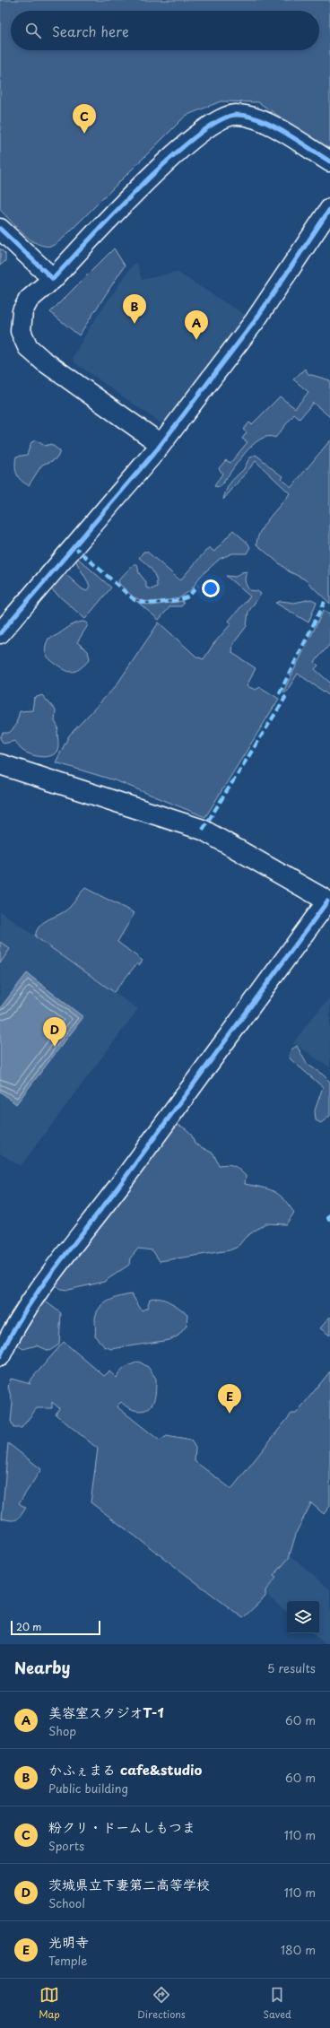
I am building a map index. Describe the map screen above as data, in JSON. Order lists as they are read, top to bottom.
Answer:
{
  "scale_bar": "20 m",
  "page": {
    "search": "Search here",
    "pins": [
      "C",
      "B",
      "A",
      "D",
      "E"
    ],
    "scale": "20 m",
    "heading": ["Nearby", "5 results"],
    "list": [
      {
        "mark": "A",
        "name": "美容室スタジオT-1",
        "note": "Shop",
        "value": "60 m"
      },
      {
        "mark": "B",
        "name": "かふぇまる cafe&studio",
        "note": "Public building",
        "value": "60 m"
      },
      {
        "mark": "C",
        "name": "粉クリ・ドームしもつま",
        "note": "Sports",
        "value": "110 m"
      },
      {
        "mark": "D",
        "name": "茨城県立下妻第二高等学校",
        "note": "School",
        "value": "110 m"
      },
      {
        "mark": "E",
        "name": "光明寺",
        "note": "Temple",
        "value": "180 m"
      }
    ],
    "nav": ["Map", "Directions", "Saved"]
  }
}
